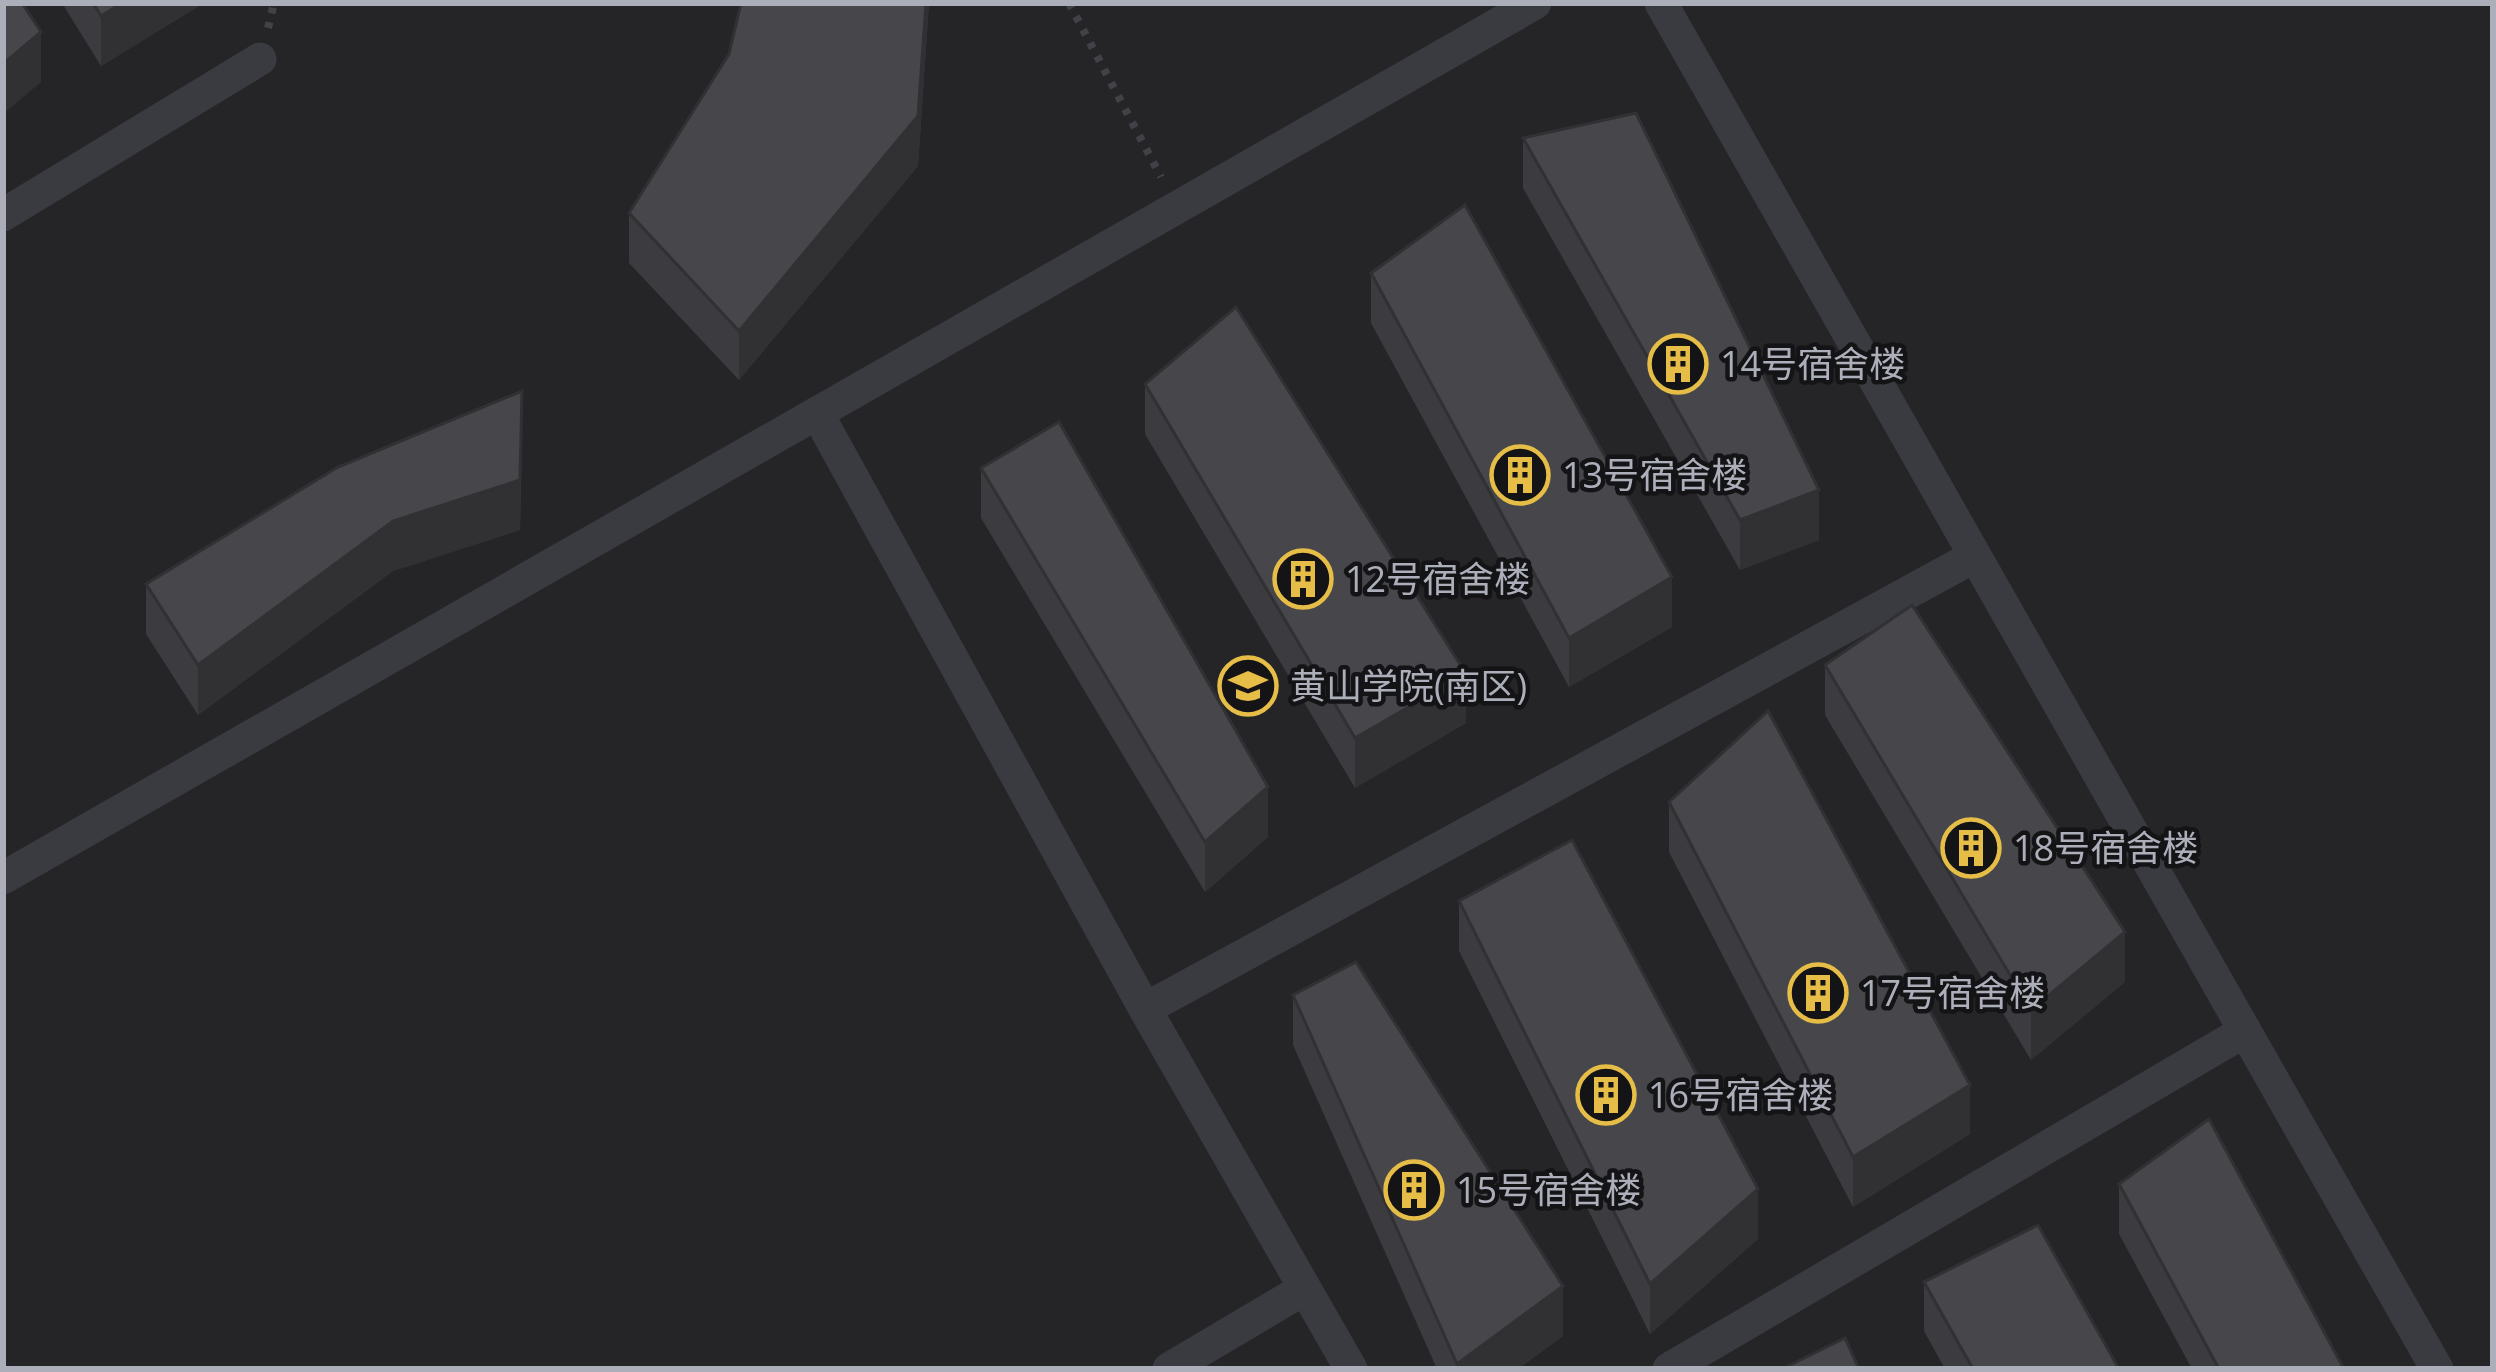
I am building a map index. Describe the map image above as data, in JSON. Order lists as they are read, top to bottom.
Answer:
{
  "places": {
    "building": [
      "14号宿舍楼",
      "13号宿舍楼",
      "12号宿舍楼",
      "18号宿舍楼",
      "17号宿舍楼",
      "16号宿舍楼",
      "15号宿舍楼"
    ],
    "school or university": ["黄山学院(南区)"]
  }
}
